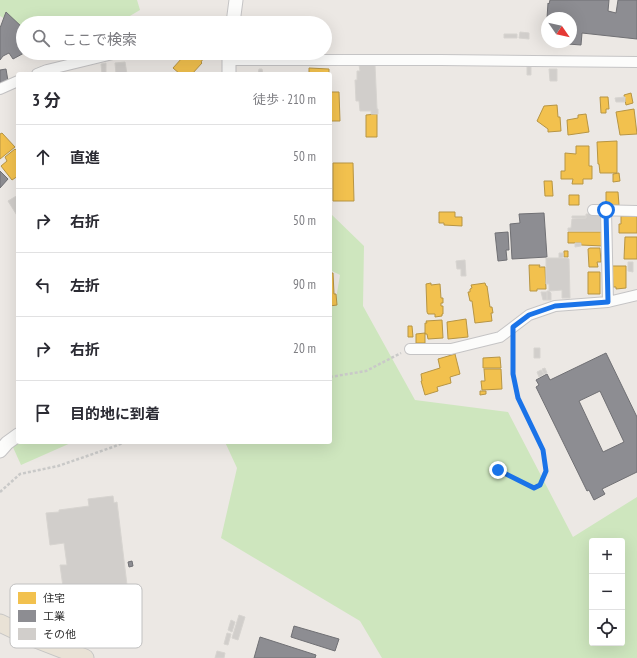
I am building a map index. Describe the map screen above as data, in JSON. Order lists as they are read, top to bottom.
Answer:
{
  "legend": ["住宅", "工業", "その他"],
  "north": "bottom right",
  "page": {
    "search": "ここで検索",
    "heading": ["3 分", "徒歩 · 210 m"],
    "list": [
      ["直進", "50 m"],
      ["右折", "50 m"],
      ["左折", "90 m"],
      ["右折", "20 m"],
      "目的地に到着"
    ],
    "map_buttons": ["+", "−"]
  }
}
